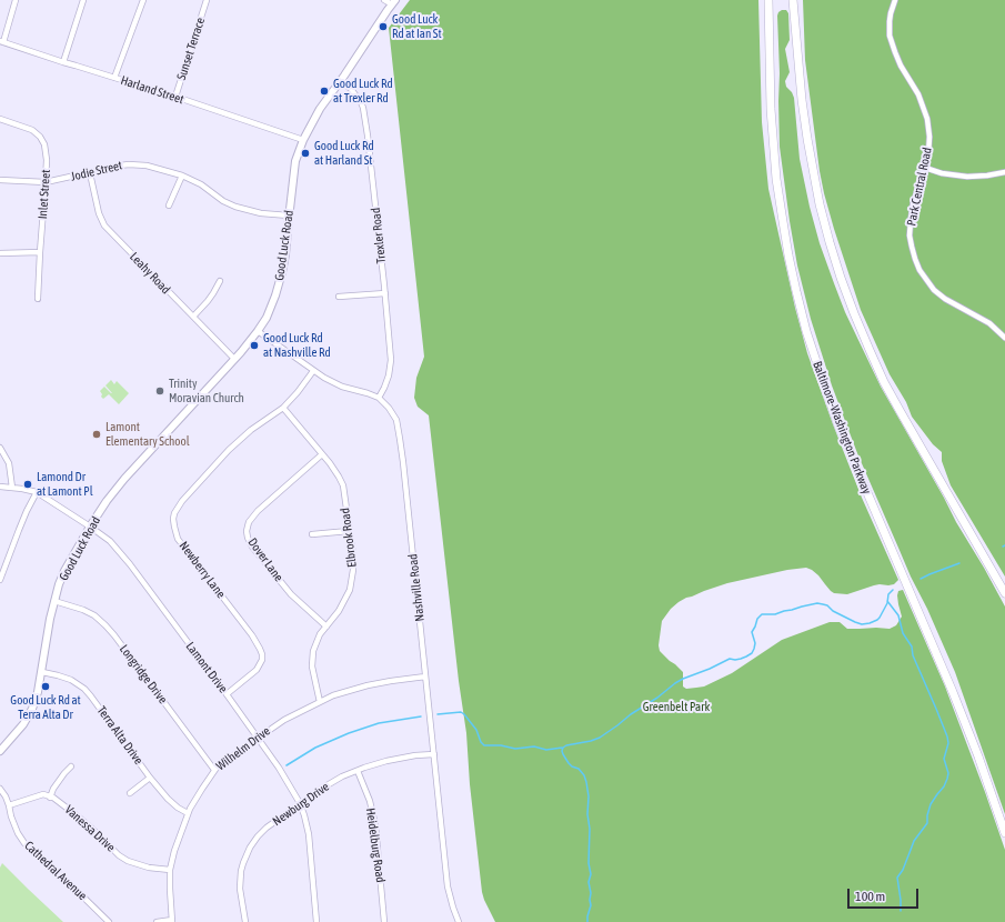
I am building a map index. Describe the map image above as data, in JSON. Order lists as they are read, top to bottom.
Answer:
{
  "streets": {
    "highway": ["Baltimore-Washington Parkway"],
    "main road": ["Good Luck Road"],
    "street": [
      "Sunset Terrace",
      "Harland Street",
      "Jodie Street",
      "Park Central Road",
      "Inlet Street",
      "Trexler Road",
      "Leahy Road",
      "Elbrook Road",
      "Dover Lane",
      "Newberry Lane",
      "Nashville Road",
      "Lamont Drive",
      "Longridge Drive",
      "Terra Alta Drive",
      "Wilhelm Drive",
      "Newburg Drive",
      "Vanessa Drive",
      "Heidelburg Road",
      "Cathedral Avenue"
    ]
  },
  "crossings": [
    ["Sunset Terrace", "Harland Street"],
    ["Harland Street", "Good Luck Road"],
    ["Jodie Street", "Inlet Street"],
    ["Jodie Street", "Good Luck Road"],
    ["Jodie Street", "Leahy Road"],
    ["Trexler Road", "Good Luck Road"],
    ["Trexler Road", "Nashville Road"],
    ["Good Luck Road", "Leahy Road"],
    ["Good Luck Road", "Lamont Drive"],
    ["Good Luck Road", "Longridge Drive"],
    ["Good Luck Road", "Terra Alta Drive"],
    ["Elbrook Road", "Dover Lane"],
    ["Elbrook Road", "Newberry Lane"],
    ["Elbrook Road", "Wilhelm Drive"],
    ["Newberry Lane", "Lamont Drive"],
    ["Nashville Road", "Wilhelm Drive"],
    ["Nashville Road", "Newburg Drive"],
    ["Lamont Drive", "Wilhelm Drive"],
    ["Lamont Drive", "Newburg Drive"],
    ["Longridge Drive", "Wilhelm Drive"],
    ["Terra Alta Drive", "Wilhelm Drive"],
    ["Wilhelm Drive", "Vanessa Drive"],
    ["Newburg Drive", "Heidelburg Road"]
  ],
  "parks": ["Greenbelt Park"],
  "places": [
    "Good Luck Rd at Ian St",
    "Good Luck Rd at Trexler Rd",
    "Good Luck Rd at Harland St",
    "Good Luck Rd at Nashville Rd",
    "Trinity Moravian Church",
    "Lamont Elementary School",
    "Lamond Dr at Lamont Pl",
    "Good Luck Rd at Terra Alta Dr"
  ],
  "scale_bar": "100 m"
}
